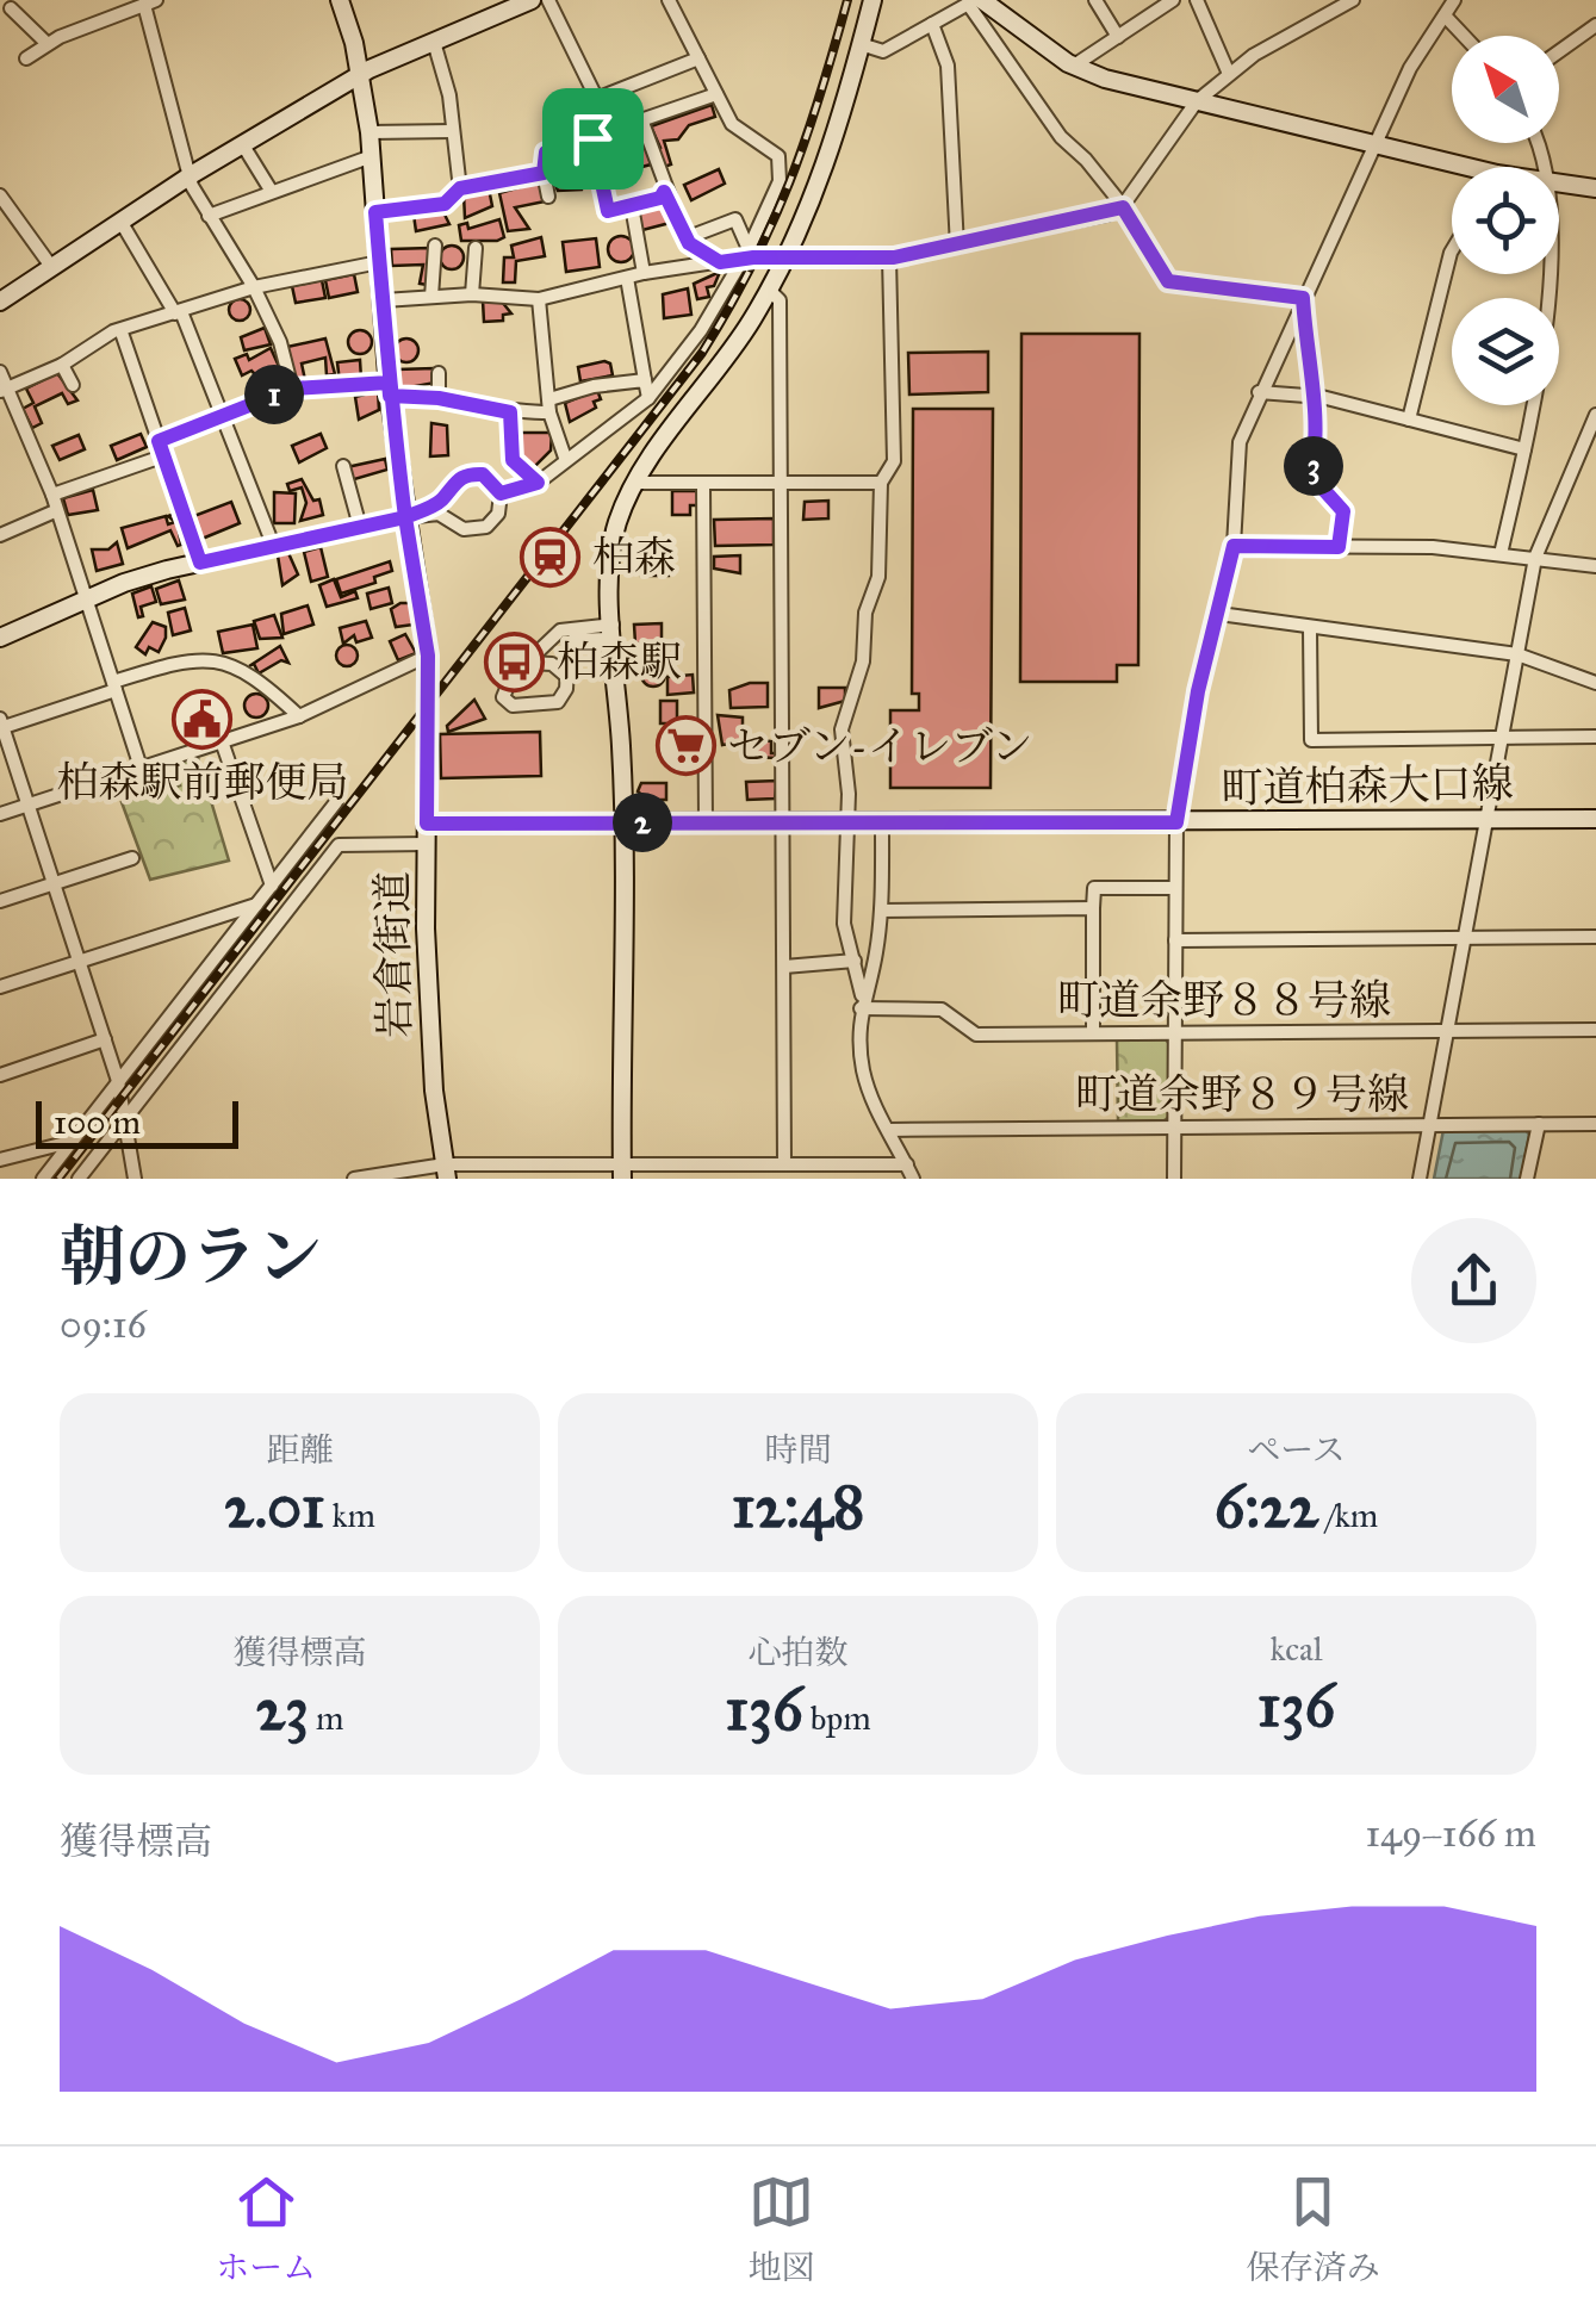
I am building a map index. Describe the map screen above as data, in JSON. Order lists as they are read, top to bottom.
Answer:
{
  "streets": {
    "street": [
      "町道柏森大口線",
      "岩倉街道",
      "町道余野８８号線",
      "町道余野８９号線"
    ]
  },
  "places": {
    "station": ["柏森"],
    "bus stop": ["柏森駅"],
    "public building": ["柏森駅前郵便局"],
    "supermarket": ["セブン-イレブン"]
  },
  "scale_bar": "100 m",
  "north": "top left",
  "page": {
    "pins": ["1", "3", "2"],
    "scale": "100 m",
    "heading": ["朝のラン", "09:16"],
    "stats": [
      ["距離", "2.01 km"],
      ["時間", "12:48"],
      ["ペース", "6:22 /km"],
      ["獲得標高", "23 m"],
      ["心拍数", "136 bpm"],
      ["kcal", "136"]
    ],
    "chart": ["獲得標高", "149–166 m"],
    "tabs": ["ホーム", "地図", "保存済み"]
  }
}
